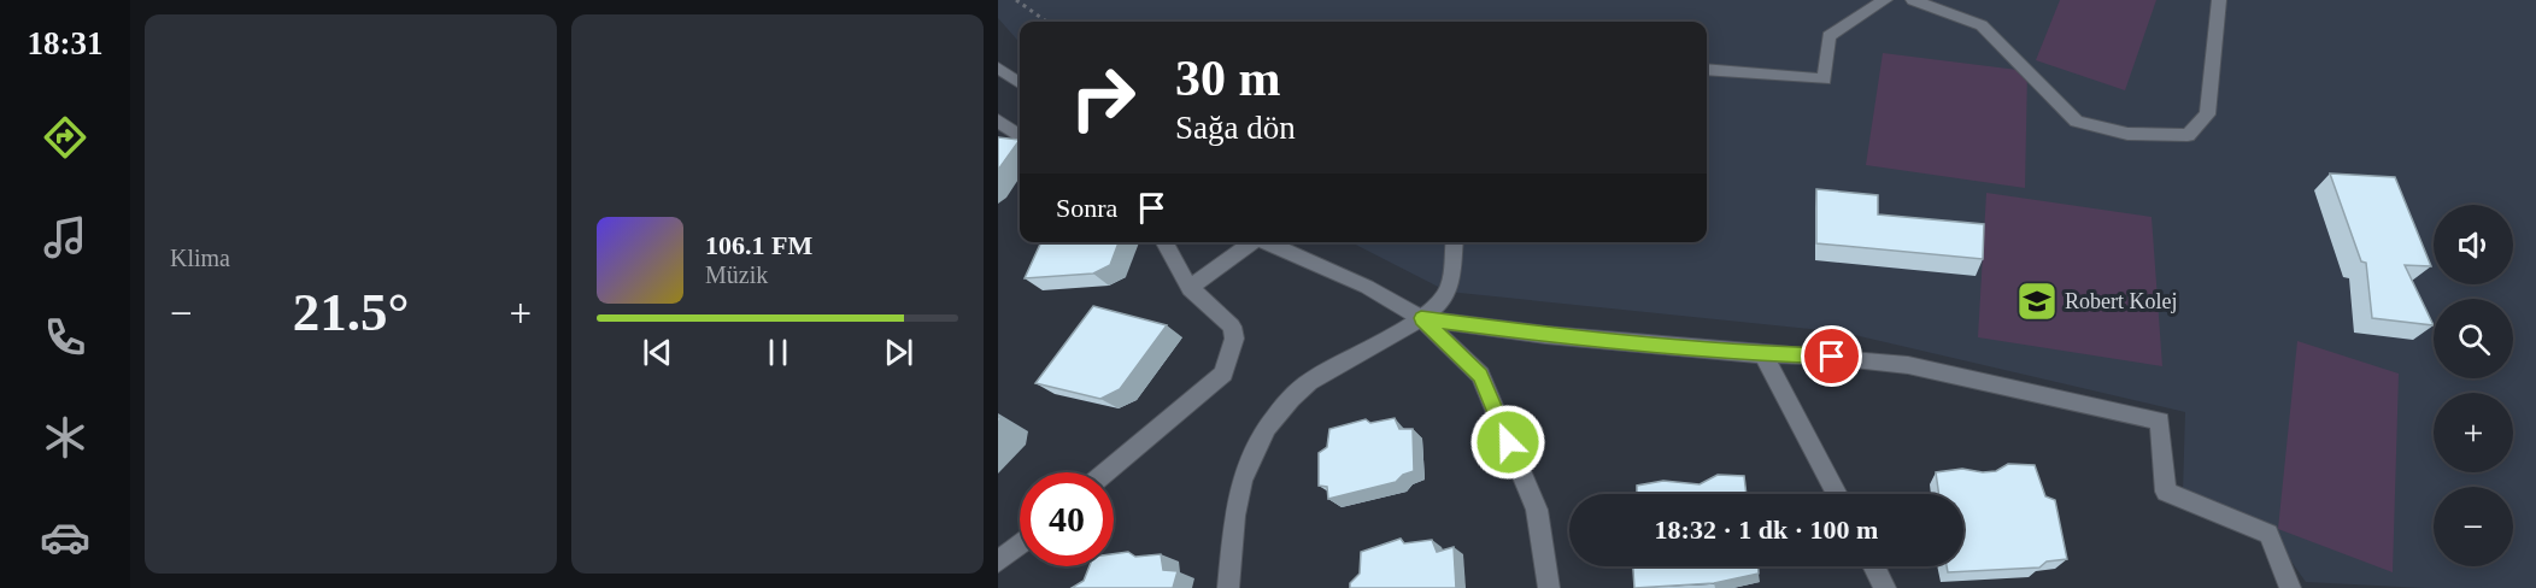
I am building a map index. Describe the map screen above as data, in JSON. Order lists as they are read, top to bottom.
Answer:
{
  "places": {
    "school or university": ["Robert Kolej"]
  },
  "page": {
    "tabs": "18:31",
    "tile": "Klima",
    "turn": ["30 m", "Sağa dön"],
    "then": "Sonra",
    "map_buttons": ["+", "−"],
    "song": ["106.1 FM", "Müzik"],
    "heat": ["−", "21.5°", "+"],
    "limit": "40",
    "trip": "18:32 · 1 dk · 100 m"
  }
}
